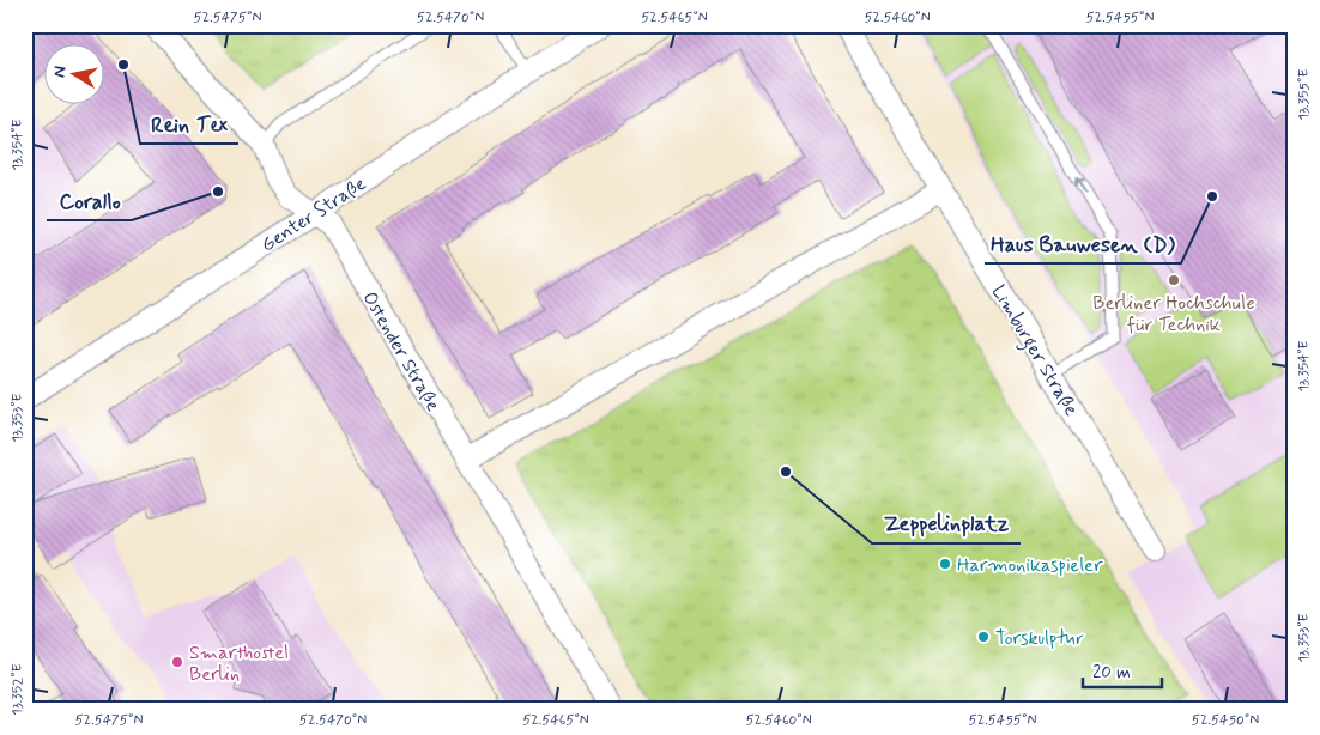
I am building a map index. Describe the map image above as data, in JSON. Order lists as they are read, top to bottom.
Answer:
{
  "streets": {
    "street": ["Genter Straße", "Limburger Straße", "Ostender Straße"]
  },
  "crossings": [
    ["Genter Straße", "Ostender Straße"]
  ],
  "places": [
    "Rein Tex",
    "Corallo",
    "Haus Bauwesen (D)",
    "Berliner Hochschule für Technik",
    "Zeppelinplatz",
    "Harmonikaspieler",
    "Torskulptur",
    "Smarthostel Berlin"
  ],
  "scale_bar": "20 m",
  "north": "left",
  "coordinates": [
    "52.5475°N",
    "52.5470°N",
    "52.5465°N",
    "52.5460°N",
    "52.5455°N",
    "13.355°E",
    "13.354°E",
    "13.353°E",
    "13.352°E",
    "52.5450°N"
  ]
}
